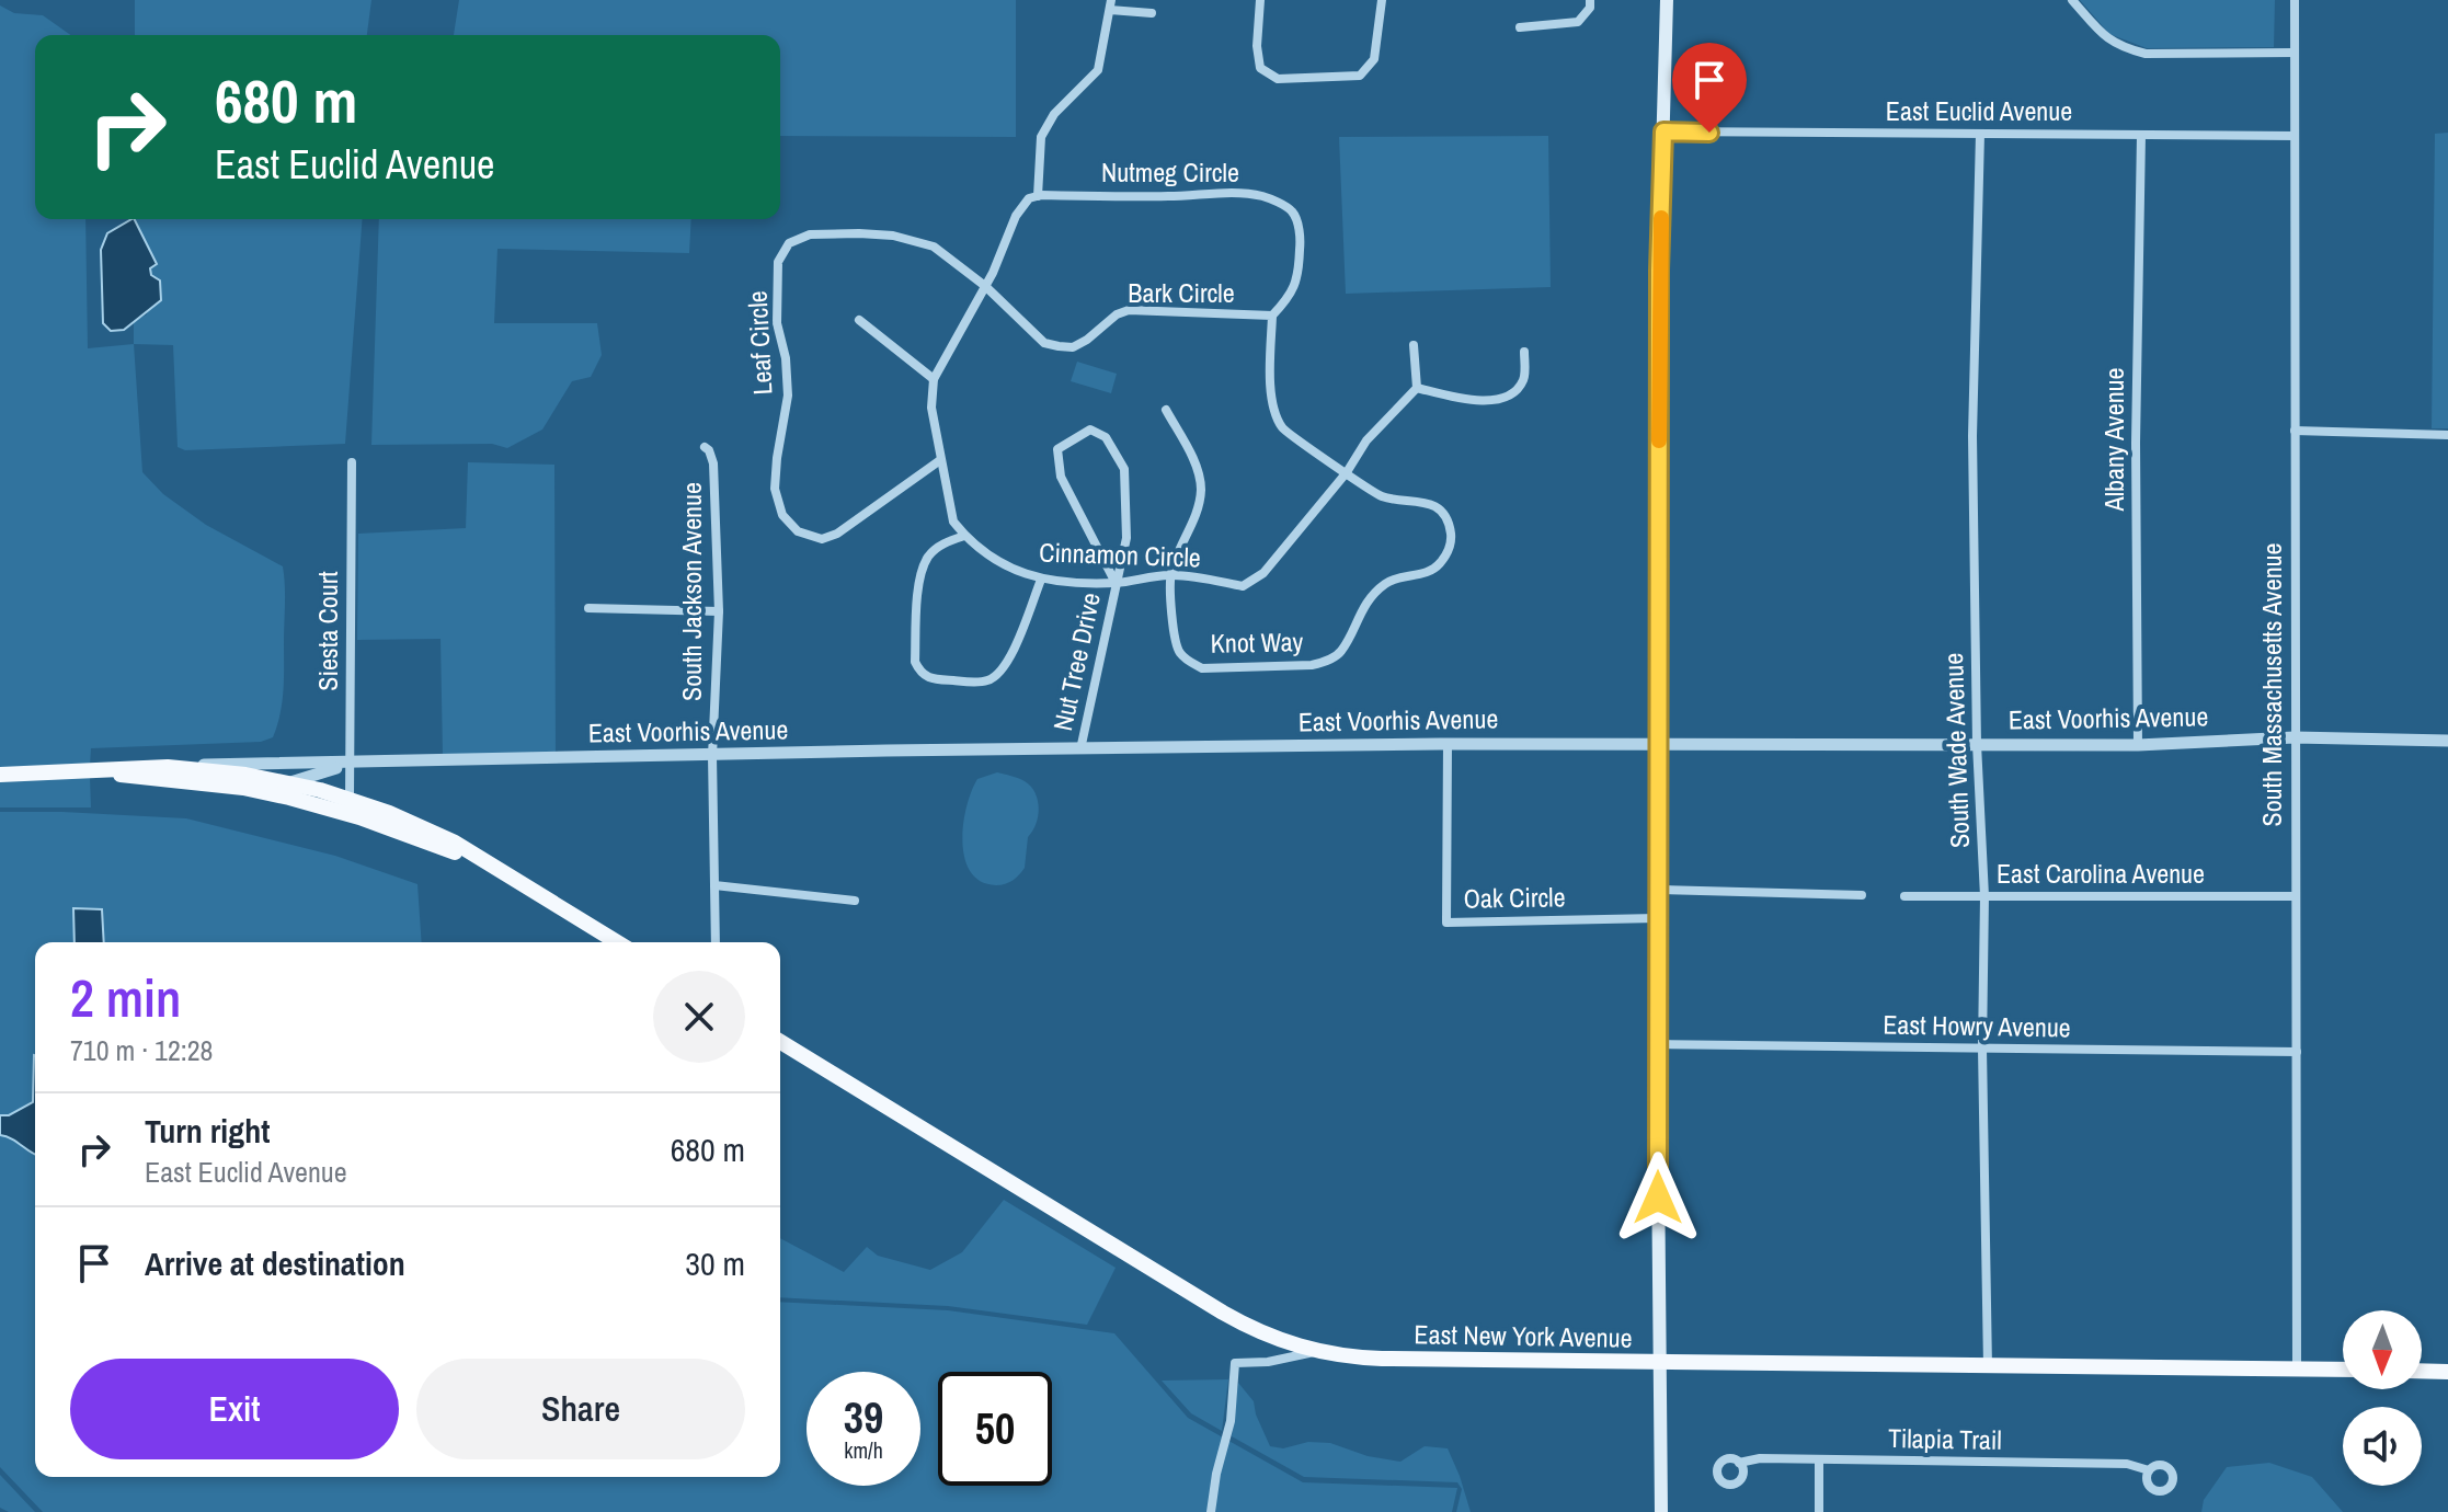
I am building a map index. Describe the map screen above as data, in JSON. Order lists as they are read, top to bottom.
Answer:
{
  "streets": {
    "main road": ["East New York Avenue"],
    "street": [
      "East Euclid Avenue",
      "Nutmeg Circle",
      "Bark Circle",
      "Leaf Circle",
      "Albany Avenue",
      "Cinnamon Circle",
      "South Jackson Avenue",
      "Siesta Court",
      "Knot Way",
      "Nut Tree Drive",
      "South Massachusetts Avenue",
      "East Voorhis Avenue",
      "South Wade Avenue",
      "East Carolina Avenue",
      "Oak Circle",
      "East Howry Avenue",
      "Tilapia Trail"
    ]
  },
  "crossings": [
    ["East Euclid Avenue", "Albany Avenue"],
    ["East Euclid Avenue", "South Massachusetts Avenue"],
    ["East Euclid Avenue", "South Wade Avenue"],
    ["Nutmeg Circle", "Bark Circle"],
    ["Bark Circle", "Leaf Circle"],
    ["Bark Circle", "Cinnamon Circle"],
    ["Bark Circle", "Knot Way"],
    ["Leaf Circle", "Cinnamon Circle"],
    ["Albany Avenue", "East Voorhis Avenue"],
    ["Cinnamon Circle", "Knot Way"],
    ["Cinnamon Circle", "Nut Tree Drive"],
    ["South Jackson Avenue", "East Voorhis Avenue"],
    ["Siesta Court", "East Voorhis Avenue"],
    ["Nut Tree Drive", "East Voorhis Avenue"],
    ["South Massachusetts Avenue", "East Voorhis Avenue"],
    ["South Massachusetts Avenue", "East Carolina Avenue"],
    ["South Massachusetts Avenue", "East Howry Avenue"],
    ["South Massachusetts Avenue", "East New York Avenue"],
    ["East Voorhis Avenue", "South Wade Avenue"],
    ["East Voorhis Avenue", "Oak Circle"],
    ["South Wade Avenue", "East Carolina Avenue"],
    ["South Wade Avenue", "East Howry Avenue"],
    ["South Wade Avenue", "East New York Avenue"]
  ],
  "north": "bottom",
  "page": {
    "turn": ["680 m", "East Euclid Avenue"],
    "heading": ["2 min", "710 m · 12:28"],
    "list": [
      {
        "name": "Turn right",
        "note": "East Euclid Avenue",
        "value": "680 m"
      },
      {
        "name": "Arrive at destination",
        "value": "30 m"
      }
    ],
    "buttons": ["Exit", "Share"],
    "speed": "39 km/h",
    "limit": "50"
  }
}
